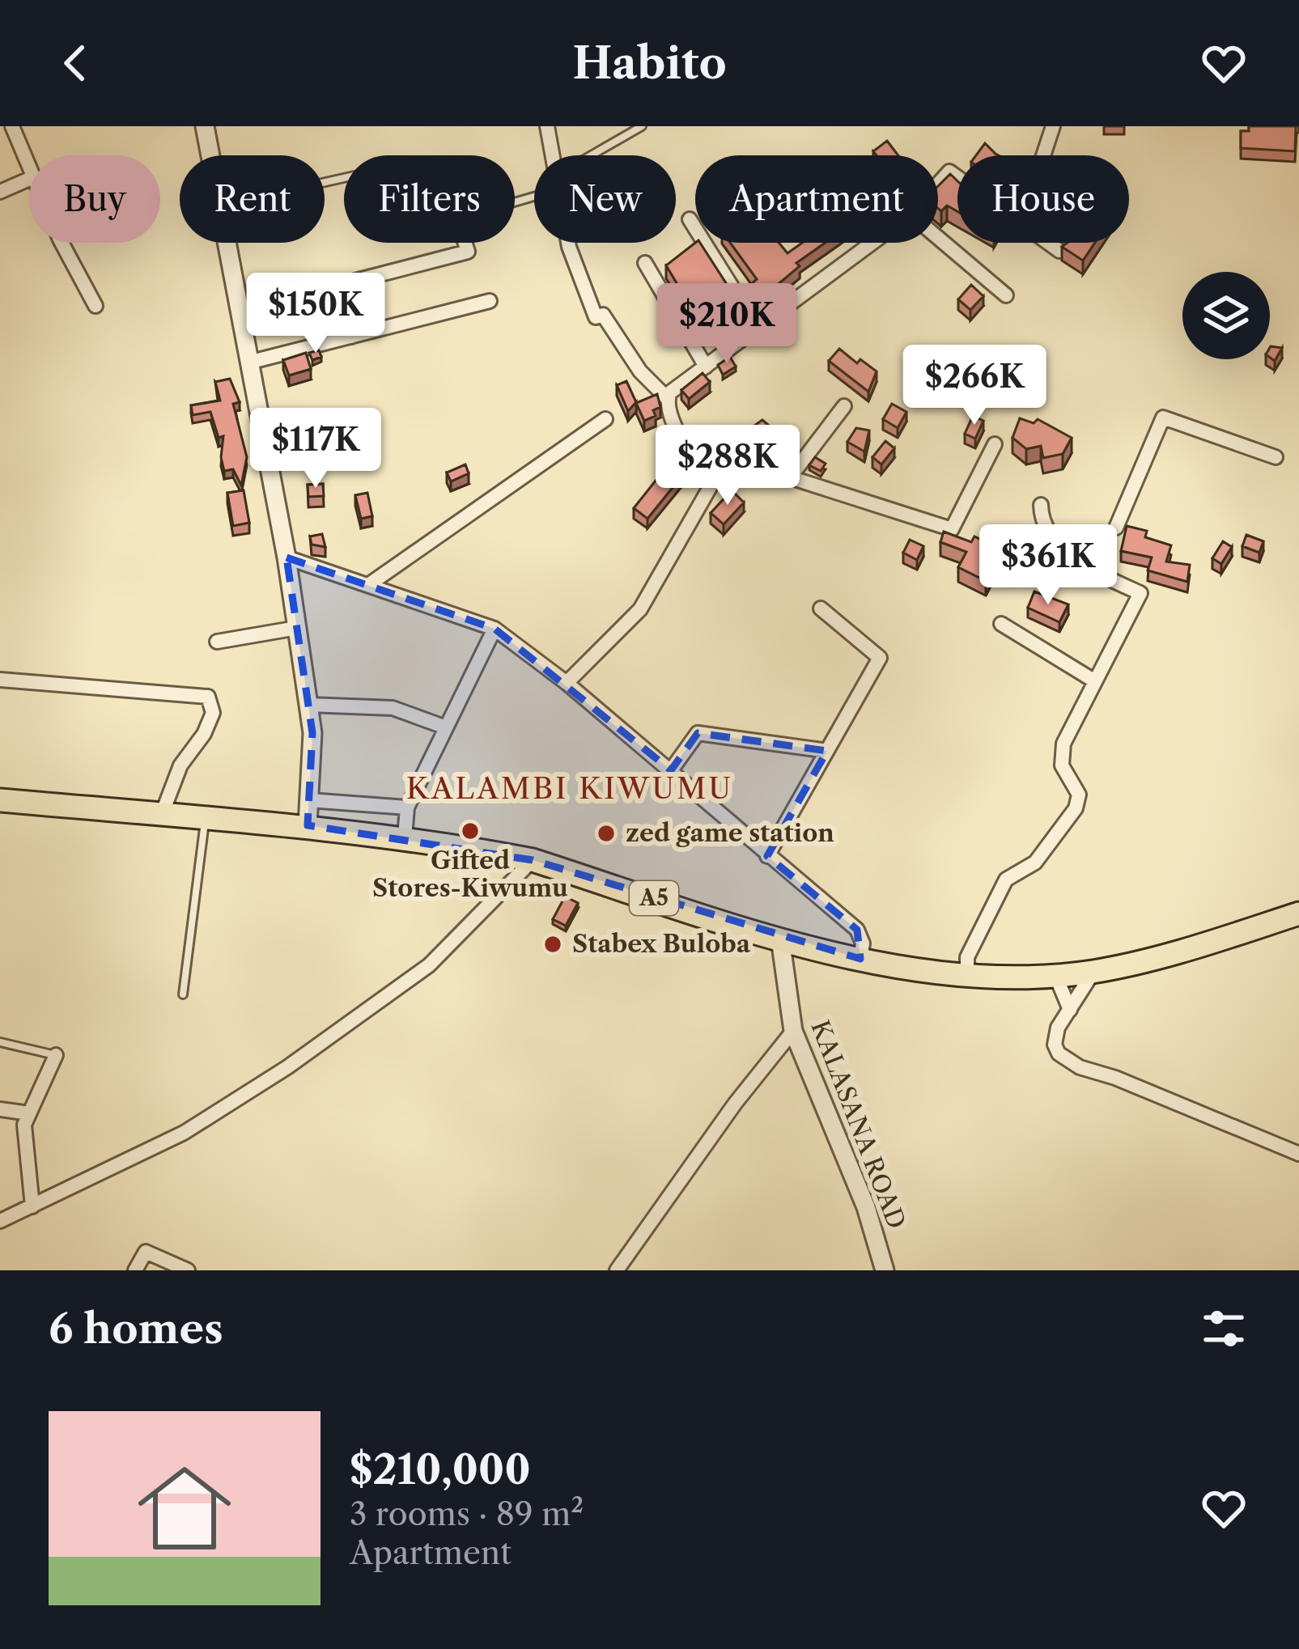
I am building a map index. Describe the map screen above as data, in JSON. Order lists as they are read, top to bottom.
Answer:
{
  "streets": {
    "main road": ["A5"],
    "street": ["KALASANA ROAD"]
  },
  "crossings": [
    ["A5", "KALASANA ROAD"]
  ],
  "districts": ["KALAMBI KIWUMU"],
  "places": ["Gifted Stores-Kiwumu", "zed game station", "Stabex Buloba"],
  "page": {
    "header": "Habito",
    "chip": [
      "Buy",
      "Rent",
      "Filters",
      "New",
      "Apartment",
      "House"
    ],
    "price": [
      "$150K",
      "$210K",
      "$266K",
      "$117K",
      "$288K",
      "$361K"
    ],
    "heading": "6 homes",
    "list": [
      {
        "name": "$210,000",
        "note": "3 rooms · 89 m² · Apartment"
      }
    ]
  }
}
